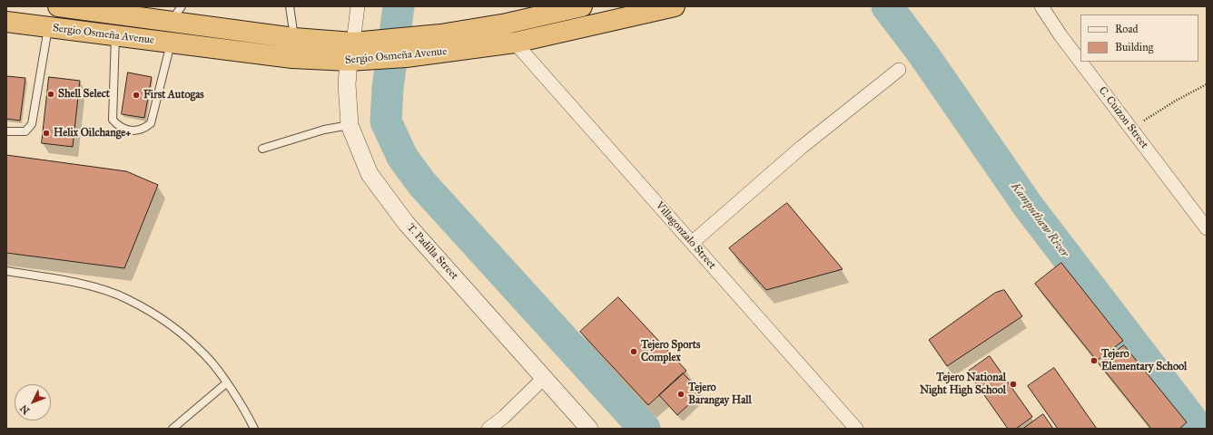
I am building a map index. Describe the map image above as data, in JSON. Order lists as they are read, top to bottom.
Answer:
{
  "streets": {
    "highway": ["Sergio Osmeña Avenue"],
    "street": ["C. Cuizon Street", "Villagonzalo Street", "T. Padilla Street"]
  },
  "crossings": [
    ["Sergio Osmeña Avenue", "Villagonzalo Street"],
    ["Sergio Osmeña Avenue", "T. Padilla Street"]
  ],
  "water": ["Kamputhaw River"],
  "places": [
    "Shell Select",
    "First Autogas",
    "Helix Oilchange+",
    "Tejero Sports Complex",
    "Tejero Elementary School",
    "Tejero National Night High School",
    "Tejero Barangay Hall"
  ],
  "legend": ["Road", "Building"],
  "north": "bottom left"
}
